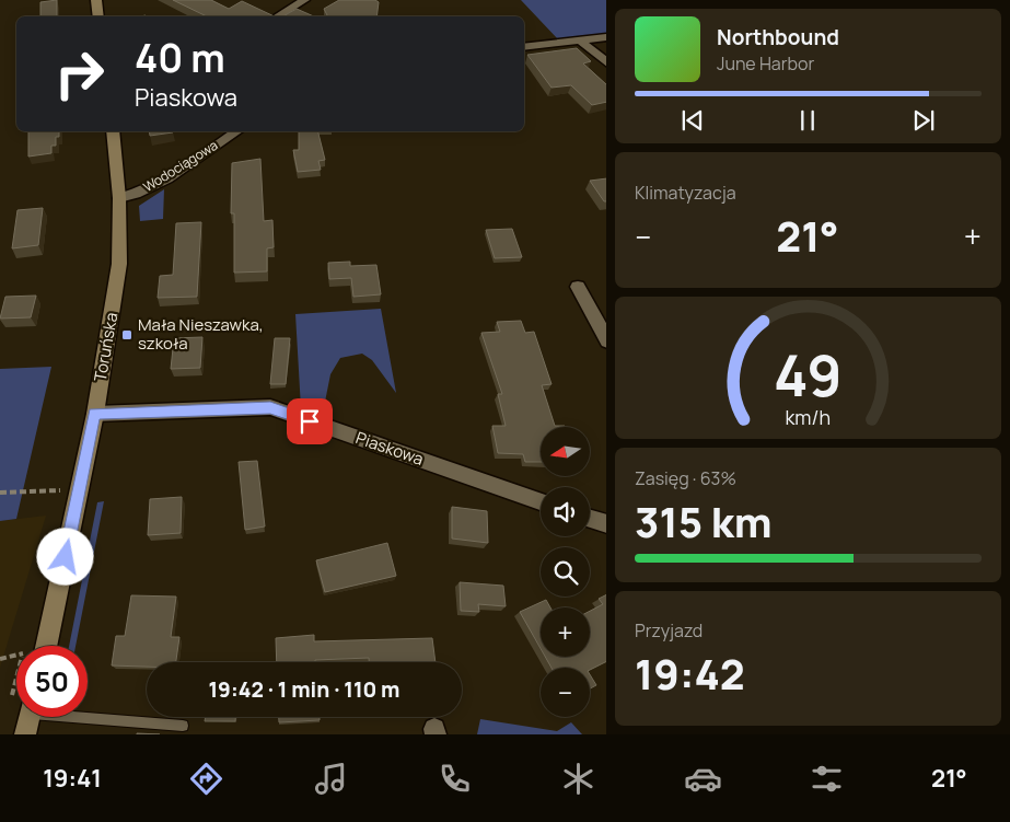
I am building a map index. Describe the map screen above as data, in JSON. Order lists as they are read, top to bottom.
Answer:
{
  "streets": {
    "main road": ["Toruńska"],
    "street": ["Wodociągowa", "Piaskowa"]
  },
  "crossings": [
    ["Wodociągowa", "Toruńska"],
    ["Toruńska", "Piaskowa"]
  ],
  "places": {
    "transit": ["Mała Nieszawka, szkoła"]
  },
  "north": "left",
  "page": {
    "turn": ["40 m", "Piaskowa"],
    "song": ["Northbound", "June Harbor"],
    "tile": [
      "Klimatyzacja",
      ["Zasięg · 63%", "315 km"],
      ["Przyjazd", "19:42"]
    ],
    "heat": ["−", "21°", "+"],
    "map_buttons": ["+", "−"],
    "limit": "50",
    "trip": "19:42 · 1 min · 110 m",
    "tabs": ["19:41", "21°"],
    "gauge": ["49", "km/h"]
  }
}
